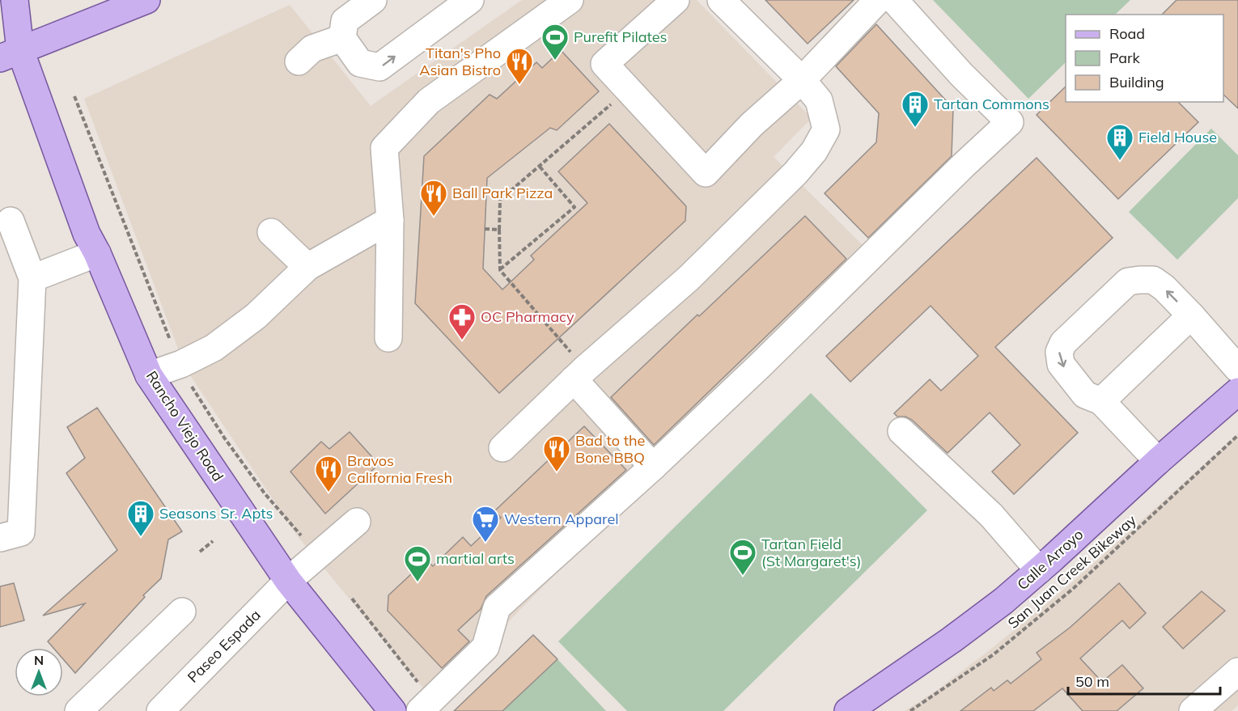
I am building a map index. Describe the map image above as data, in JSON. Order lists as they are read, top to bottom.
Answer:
{
  "streets": {
    "main road": ["Rancho Viejo Road", "Calle Arroyo"],
    "street": ["Paseo Espada"],
    "path": ["San Juan Creek Bikeway"]
  },
  "crossings": [
    ["Rancho Viejo Road", "Paseo Espada"]
  ],
  "places": {
    "sports": ["Purefit Pilates", "Tartan Field (St Margaret's)", "martial arts"],
    "restaurant": [
      "Titan's Pho Asian Bistro",
      "Ball Park Pizza",
      "Bad to the Bone BBQ",
      "Bravos California Fresh"
    ],
    "building": ["Tartan Commons", "Field House", "Seasons Sr. Apts"],
    "pharmacy": ["OC Pharmacy"],
    "supermarket": ["Western Apparel"]
  },
  "legend": ["Road", "Park", "Building"],
  "scale_bar": "50 m",
  "north": "top"
}
